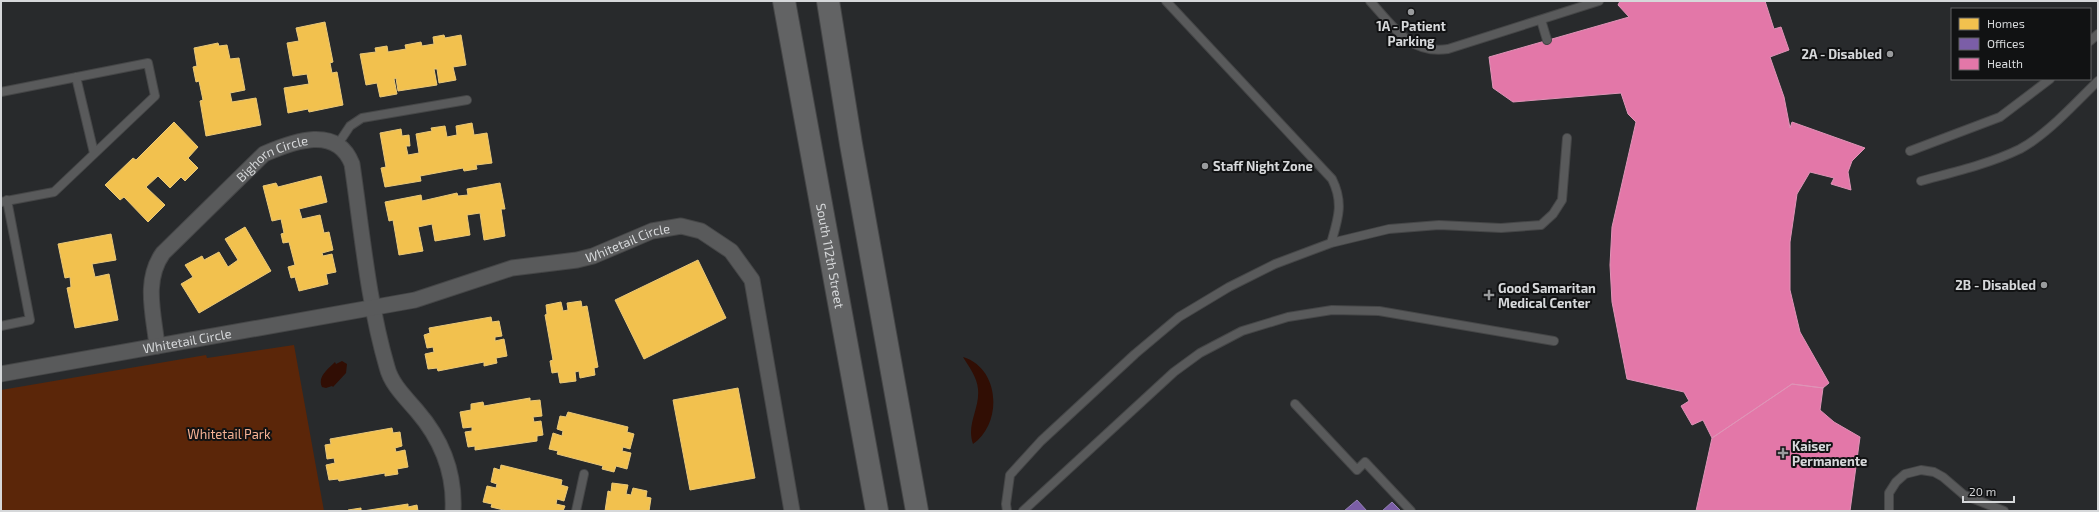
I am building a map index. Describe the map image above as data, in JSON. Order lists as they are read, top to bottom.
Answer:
{
  "streets": {
    "main road": ["South 112th Street"],
    "street": ["Bighorn Circle", "Whitetail Circle"]
  },
  "crossings": [
    ["Bighorn Circle", "Whitetail Circle"]
  ],
  "parks": ["Whitetail Park"],
  "places": {
    "other": [
      "1A - Patient Parking",
      "2A - Disabled",
      "Staff Night Zone",
      "2B - Disabled"
    ],
    "health": ["Good Samaritan Medical Center", "Kaiser Permanente"]
  },
  "legend": ["Homes", "Offices", "Health"],
  "scale_bar": "20 m"
}
